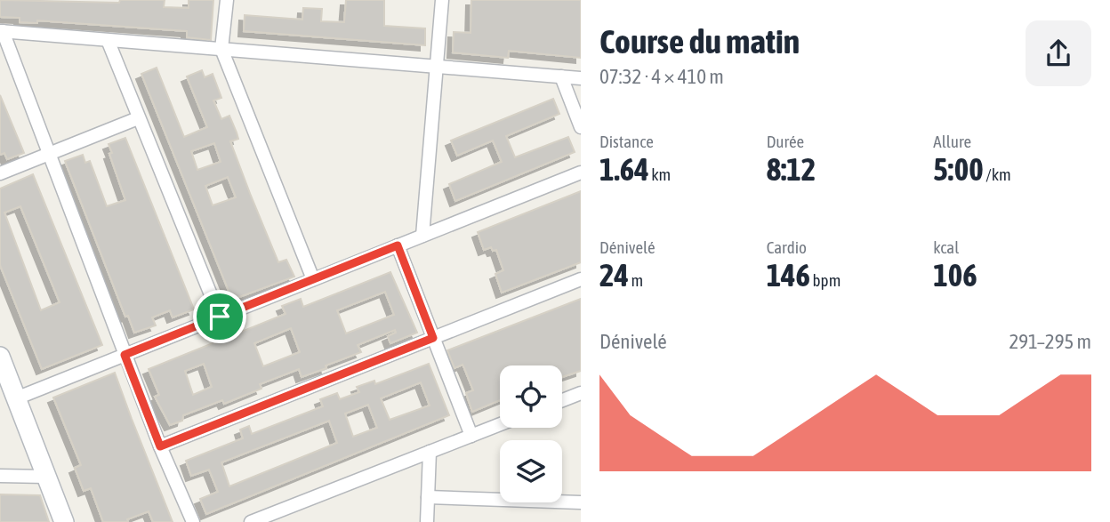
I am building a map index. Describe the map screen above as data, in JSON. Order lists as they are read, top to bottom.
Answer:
{
  "page": {
    "heading": ["Course du matin", "07:32 · 4 × 410 m"],
    "stats": [
      ["Distance", "1.64 km"],
      ["Durée", "8:12"],
      ["Allure", "5:00 /km"],
      ["Dénivelé", "24 m"],
      ["Cardio", "146 bpm"],
      ["kcal", "106"]
    ],
    "chart": ["Dénivelé", "291–295 m"]
  }
}
